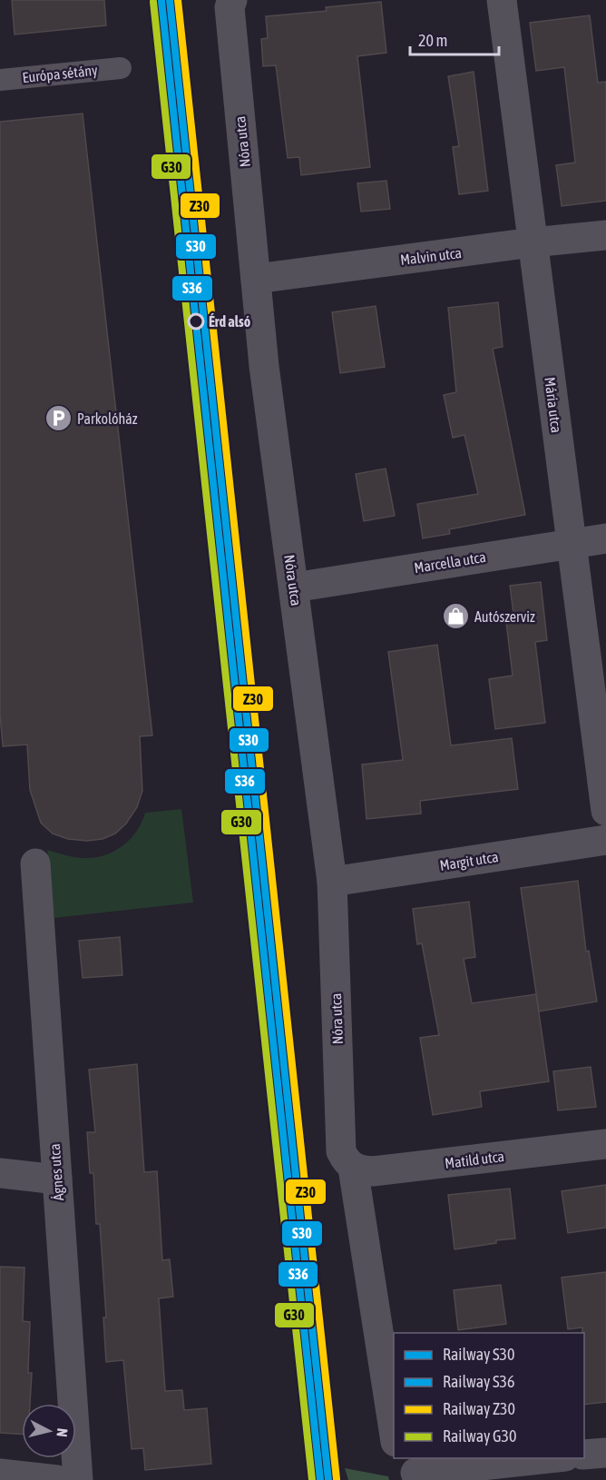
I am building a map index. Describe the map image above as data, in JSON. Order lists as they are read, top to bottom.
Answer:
{
  "streets": {
    "street": [
      "Európa sétány",
      "Nóra utca",
      "Malvin utca",
      "Mária utca",
      "Marcella utca",
      "Margit utca",
      "Matild utca",
      "Ágnes utca"
    ]
  },
  "crossings": [
    ["Nóra utca", "Malvin utca"],
    ["Nóra utca", "Marcella utca"],
    ["Nóra utca", "Margit utca"],
    ["Nóra utca", "Matild utca"],
    ["Malvin utca", "Mária utca"],
    ["Mária utca", "Marcella utca"]
  ],
  "places": {
    "other": ["Érd alsó"],
    "parking": ["Parkolóház"],
    "shop": ["Autószerviz"]
  },
  "lines": [
    "rail line S30",
    "rail line Z30",
    "rail line S36",
    "rail line G30"
  ],
  "legend": [
    "Railway S30",
    "Railway S36",
    "Railway Z30",
    "Railway G30"
  ],
  "scale_bar": "20 m",
  "north": "right"
}
